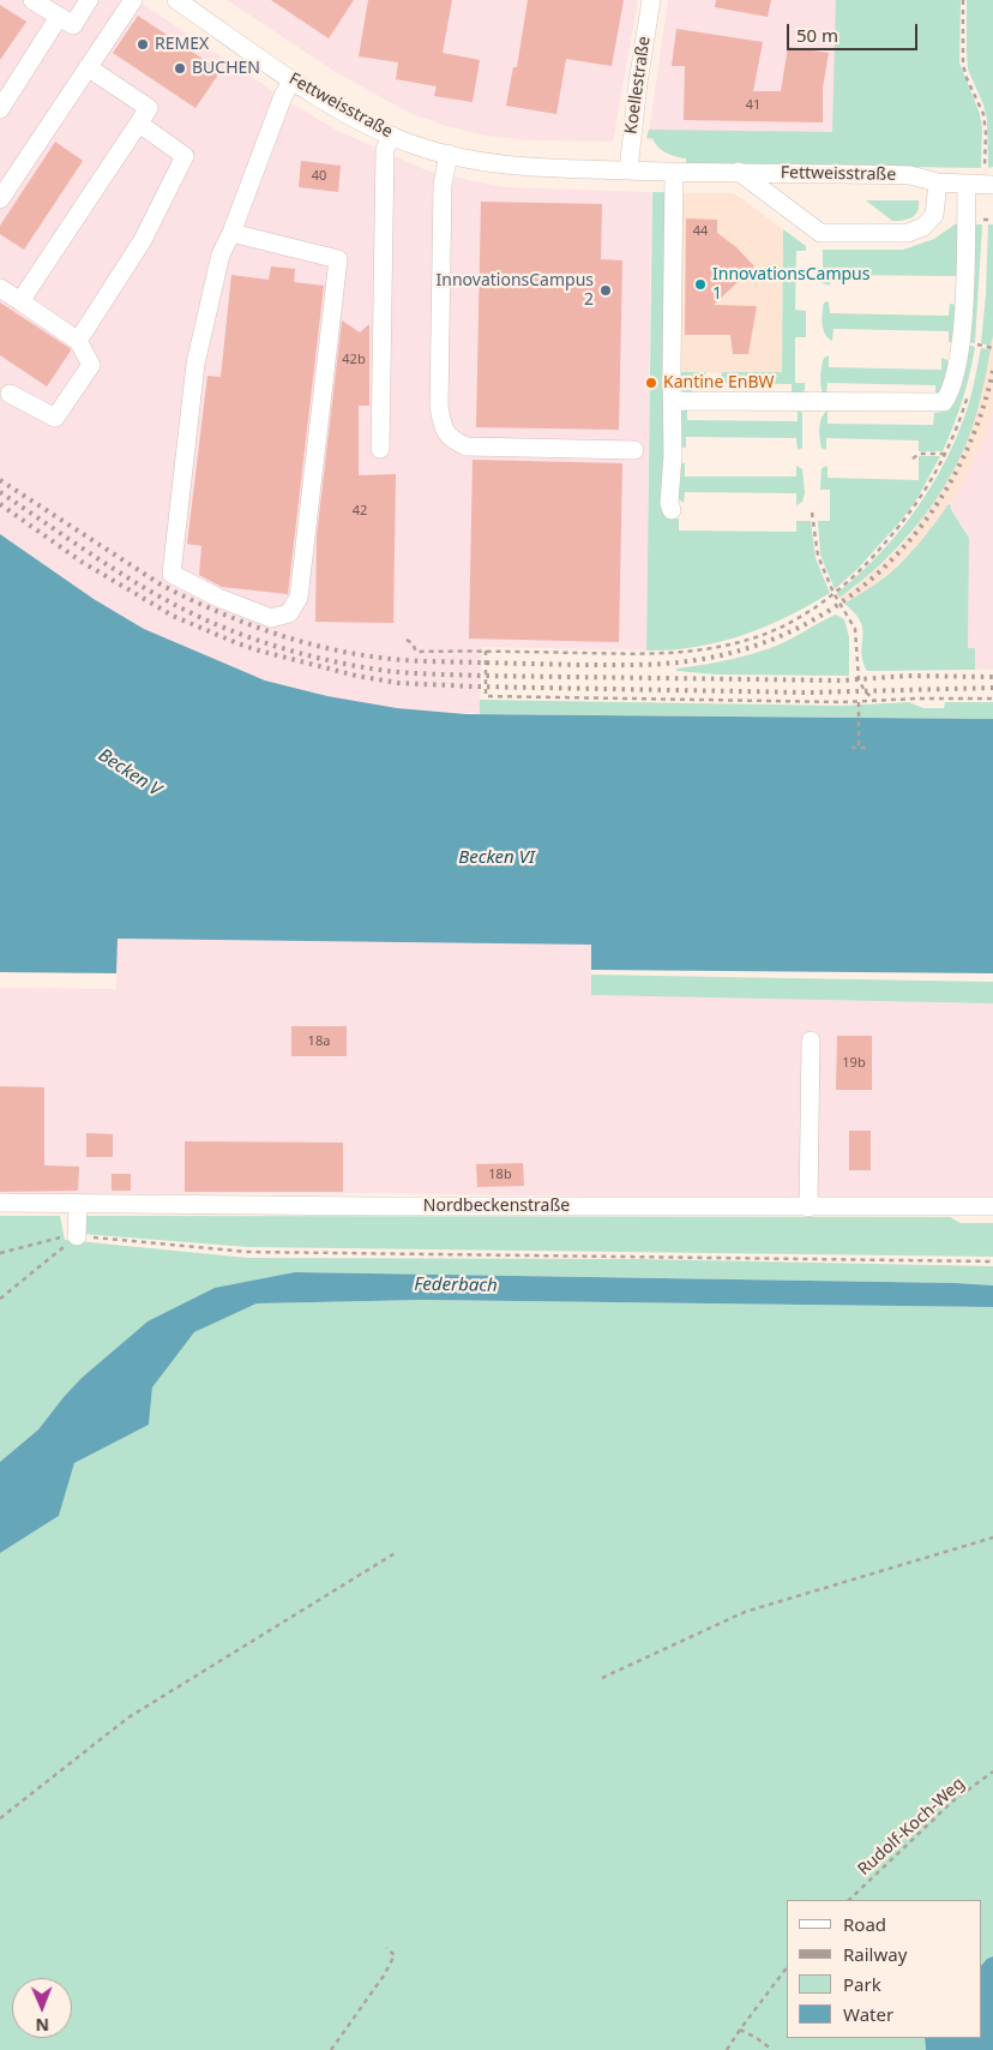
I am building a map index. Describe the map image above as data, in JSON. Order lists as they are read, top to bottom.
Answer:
{
  "streets": {
    "street": ["Koellestraße", "Fettweisstraße", "Nordbeckenstraße"],
    "path": ["Rudolf-Koch-Weg"]
  },
  "crossings": [
    ["Koellestraße", "Fettweisstraße"]
  ],
  "water": ["Becken V", "Becken VI", "Federbach"],
  "places": [
    "REMEX",
    "BUCHEN",
    "InnovationsCampus 1",
    "InnovationsCampus 2",
    "Kantine EnBW"
  ],
  "house_numbers": [
    "41",
    "40",
    "44",
    "42b",
    "42",
    "18a",
    "19b",
    "18b"
  ],
  "legend": [
    "Road",
    "Railway",
    "Park",
    "Water"
  ],
  "scale_bar": "50 m",
  "north": "bottom"
}
